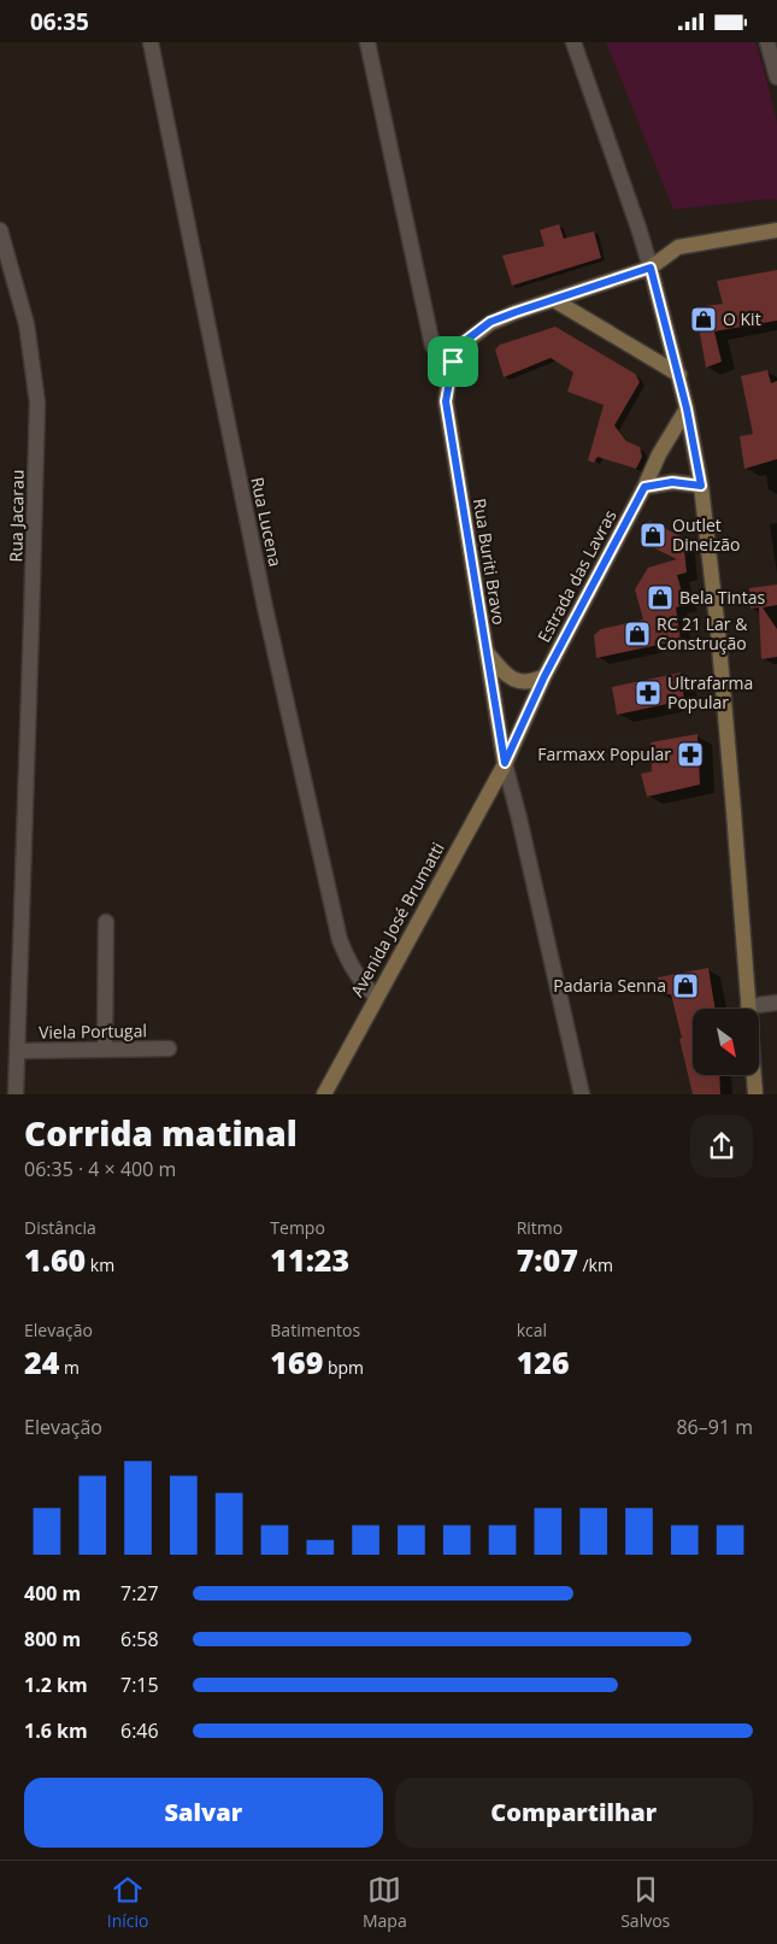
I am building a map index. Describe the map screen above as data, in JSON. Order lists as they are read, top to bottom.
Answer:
{
  "streets": {
    "main road": ["Rua Buriti Bravo", "Estrada das Lavras", "Avenida José Brumatti"],
    "street": ["Rua Jacarau", "Rua Lucena", "Viela Portugal"]
  },
  "crossings": [
    ["Rua Jacarau", "Viela Portugal"],
    ["Rua Lucena", "Avenida José Brumatti"],
    ["Rua Buriti Bravo", "Estrada das Lavras"],
    ["Rua Buriti Bravo", "Avenida José Brumatti"],
    ["Estrada das Lavras", "Avenida José Brumatti"]
  ],
  "places": {
    "shop": [
      "O Kit",
      "Outlet Dineizão",
      "Bela Tintas",
      "RC 21 Lar & Construção",
      "Padaria Senna"
    ],
    "pharmacy": ["Ultrafarma Popular", "Farmaxx Popular"]
  },
  "north": "bottom right",
  "page": {
    "status": "06:35",
    "heading": ["Corrida matinal", "06:35 · 4 × 400 m"],
    "stats": [
      ["Distância", "1.60 km"],
      ["Tempo", "11:23"],
      ["Ritmo", "7:07 /km"],
      ["Elevação", "24 m"],
      ["Batimentos", "169 bpm"],
      ["kcal", "126"]
    ],
    "chart": ["Elevação", "86–91 m"],
    "list": [
      {
        "name": "400 m",
        "note": "7:27"
      },
      {
        "name": "800 m",
        "note": "6:58"
      },
      {
        "name": "1.2 km",
        "note": "7:15"
      },
      {
        "name": "1.6 km",
        "note": "6:46"
      }
    ],
    "buttons": ["Salvar", "Compartilhar"],
    "tabs": ["Início", "Mapa", "Salvos"]
  }
}
